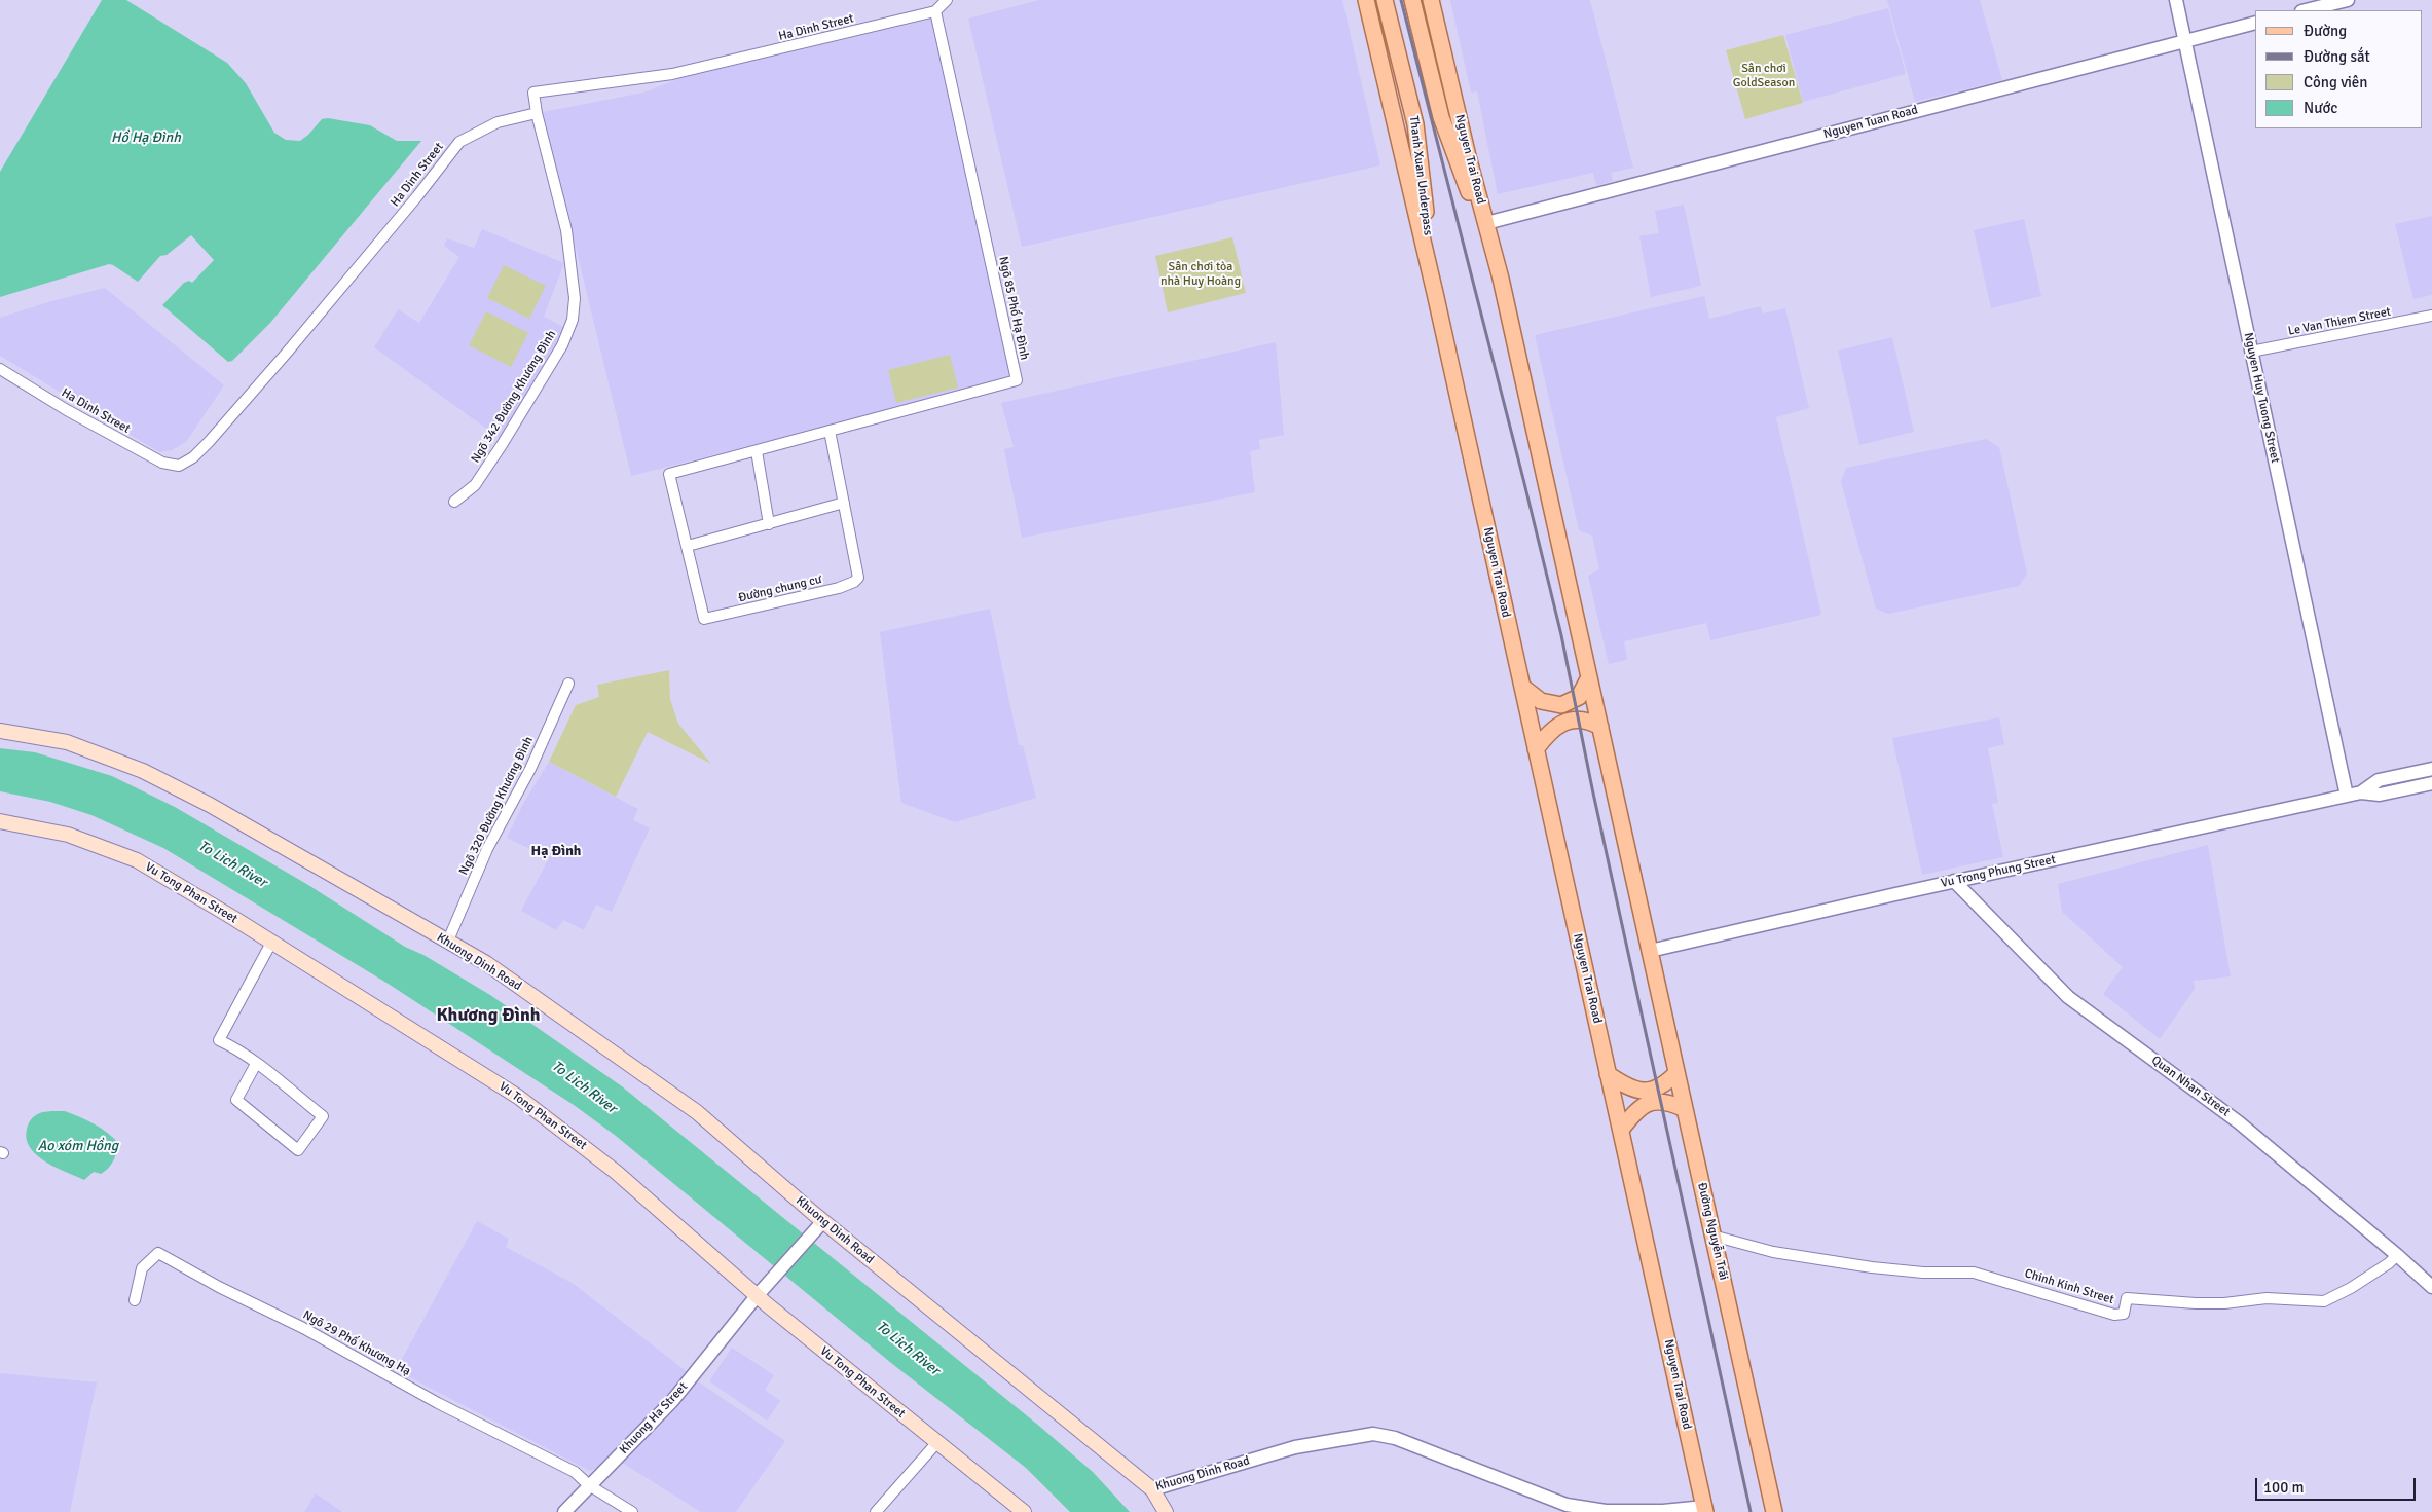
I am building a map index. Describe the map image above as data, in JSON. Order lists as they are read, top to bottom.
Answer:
{
  "streets": {
    "main road": [
      "Nguyen Trai Road",
      "Thanh Xuan Underpass",
      "Vu Tong Phan Street",
      "Khuong Dinh Road",
      "Đường Nguyễn Trãi"
    ],
    "street": [
      "Ha Dinh Street",
      "Nguyen Tuan Road",
      "Ngõ 85 Phố Hạ Đình",
      "Le Van Thiem Street",
      "Ngõ 342 Đường Khương Đình",
      "Nguyen Huy Tuong Street",
      "Đường chung cư",
      "Ngõ 320 Đường Khương Đình",
      "Vu Trong Phung Street",
      "Quan Nhan Street",
      "Chinh Kinh Street",
      "Ngõ 29 Phố Khương Hạ",
      "Khuong Ha Street"
    ]
  },
  "crossings": [
    ["Ha Dinh Street", "Ngõ 85 Phố Hạ Đình"],
    ["Ha Dinh Street", "Ngõ 342 Đường Khương Đình"],
    ["Nguyen Tuan Road", "Nguyen Trai Road"],
    ["Nguyen Tuan Road", "Nguyen Huy Tuong Street"],
    ["Nguyen Trai Road", "Thanh Xuan Underpass"],
    ["Nguyen Trai Road", "Vu Trong Phung Street"],
    ["Nguyen Trai Road", "Khuong Dinh Road"],
    ["Nguyen Trai Road", "Đường Nguyễn Trãi"],
    ["Ngõ 85 Phố Hạ Đình", "Đường chung cư"],
    ["Le Van Thiem Street", "Nguyen Huy Tuong Street"],
    ["Nguyen Huy Tuong Street", "Vu Trong Phung Street"],
    ["Ngõ 320 Đường Khương Đình", "Khuong Dinh Road"],
    ["Vu Trong Phung Street", "Quan Nhan Street"],
    ["Vu Trong Phung Street", "Đường Nguyễn Trãi"],
    ["Vu Tong Phan Street", "Khuong Ha Street"],
    ["Khuong Dinh Road", "Khuong Ha Street"],
    ["Quan Nhan Street", "Chinh Kinh Street"],
    ["Đường Nguyễn Trãi", "Chinh Kinh Street"],
    ["Ngõ 29 Phố Khương Hạ", "Khuong Ha Street"]
  ],
  "districts": ["Hạ Đình", "Khương Đình"],
  "water": ["Hồ Hạ Đình", "To Lich River", "Ao xóm Hồng"],
  "parks": ["Sân chơi GoldSeason", "Sân chơi tòa nhà Huy Hoàng"],
  "legend": [
    "Đường",
    "Đường sắt",
    "Công viên",
    "Nước"
  ],
  "scale_bar": "100 m"
}
